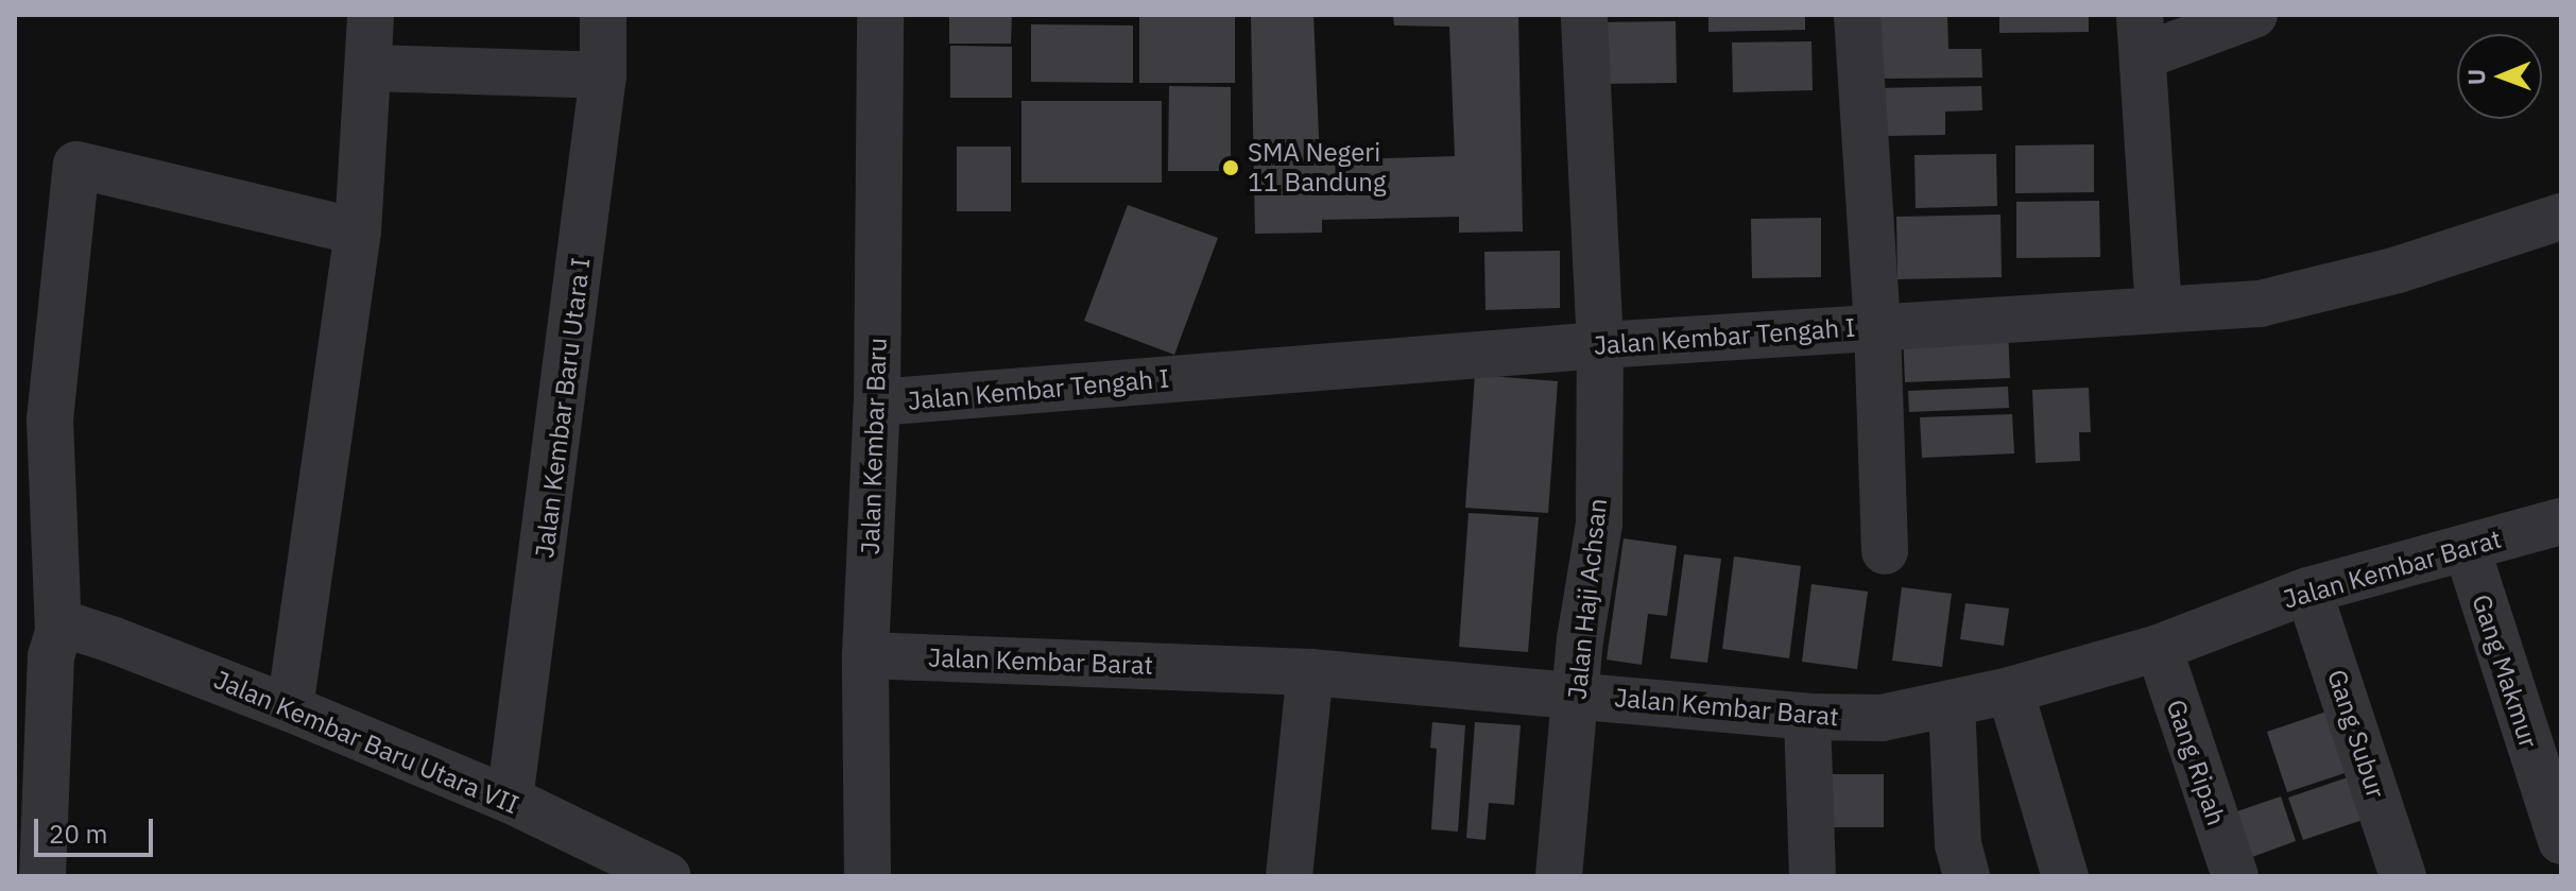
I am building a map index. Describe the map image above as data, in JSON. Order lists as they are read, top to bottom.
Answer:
{
  "streets": {
    "street": [
      "Jalan Kembar Tengah I",
      "Jalan Kembar Baru Utara I",
      "Jalan Kembar Baru",
      "Jalan Kembar Barat",
      "Jalan Haji Achsan",
      "Gang Makmur",
      "Gang Subur",
      "Jalan Kembar Baru Utara VII",
      "Gang Ripah"
    ]
  },
  "crossings": [
    ["Jalan Kembar Tengah I", "Jalan Kembar Baru"],
    ["Jalan Kembar Tengah I", "Jalan Haji Achsan"],
    ["Jalan Kembar Baru Utara I", "Jalan Kembar Baru Utara VII"],
    ["Jalan Kembar Baru", "Jalan Kembar Barat"],
    ["Jalan Kembar Barat", "Jalan Haji Achsan"],
    ["Jalan Kembar Barat", "Gang Makmur"],
    ["Jalan Kembar Barat", "Gang Subur"],
    ["Jalan Kembar Barat", "Gang Ripah"]
  ],
  "places": ["SMA Negeri 11 Bandung"],
  "scale_bar": "20 m",
  "north": "left"
}
